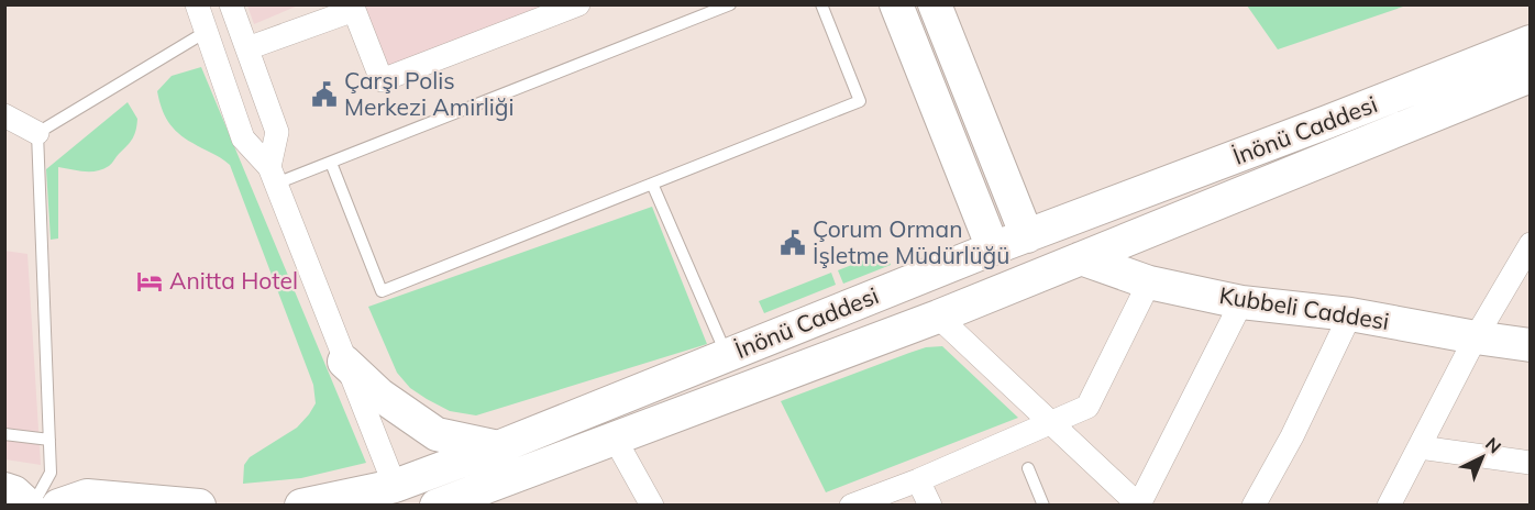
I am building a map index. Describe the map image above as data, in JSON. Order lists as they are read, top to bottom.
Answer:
{
  "streets": {
    "street": ["İnönü Caddesi", "Kubbeli Caddesi"]
  },
  "crossings": [
    ["İnönü Caddesi", "Kubbeli Caddesi"]
  ],
  "places": {
    "public building": ["Çarşı Polis Merkezi Amirliği", "Çorum Orman İşletme Müdürlüğü"],
    "hotel": ["Anitta Hotel"]
  },
  "north": "top right"
}
